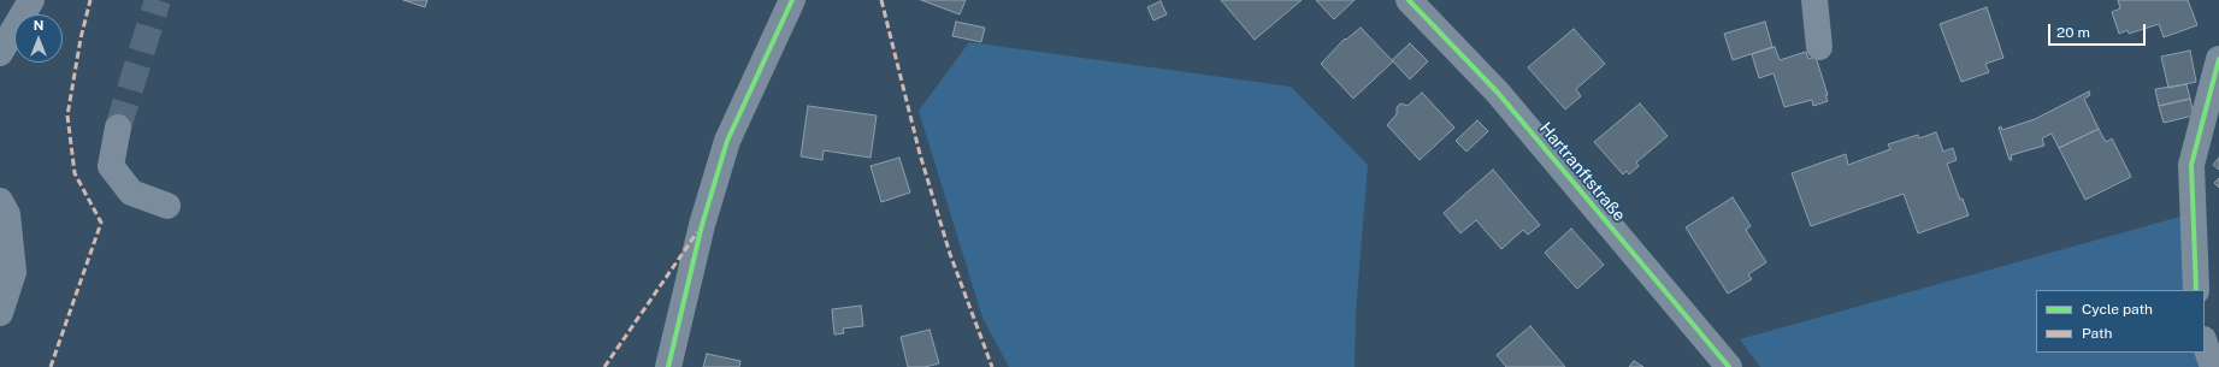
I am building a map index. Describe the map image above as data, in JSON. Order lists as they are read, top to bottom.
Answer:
{
  "streets": {
    "street": ["Hartranftstraße"]
  },
  "legend": ["Cycle path", "Path"],
  "scale_bar": "20 m",
  "north": "top"
}
